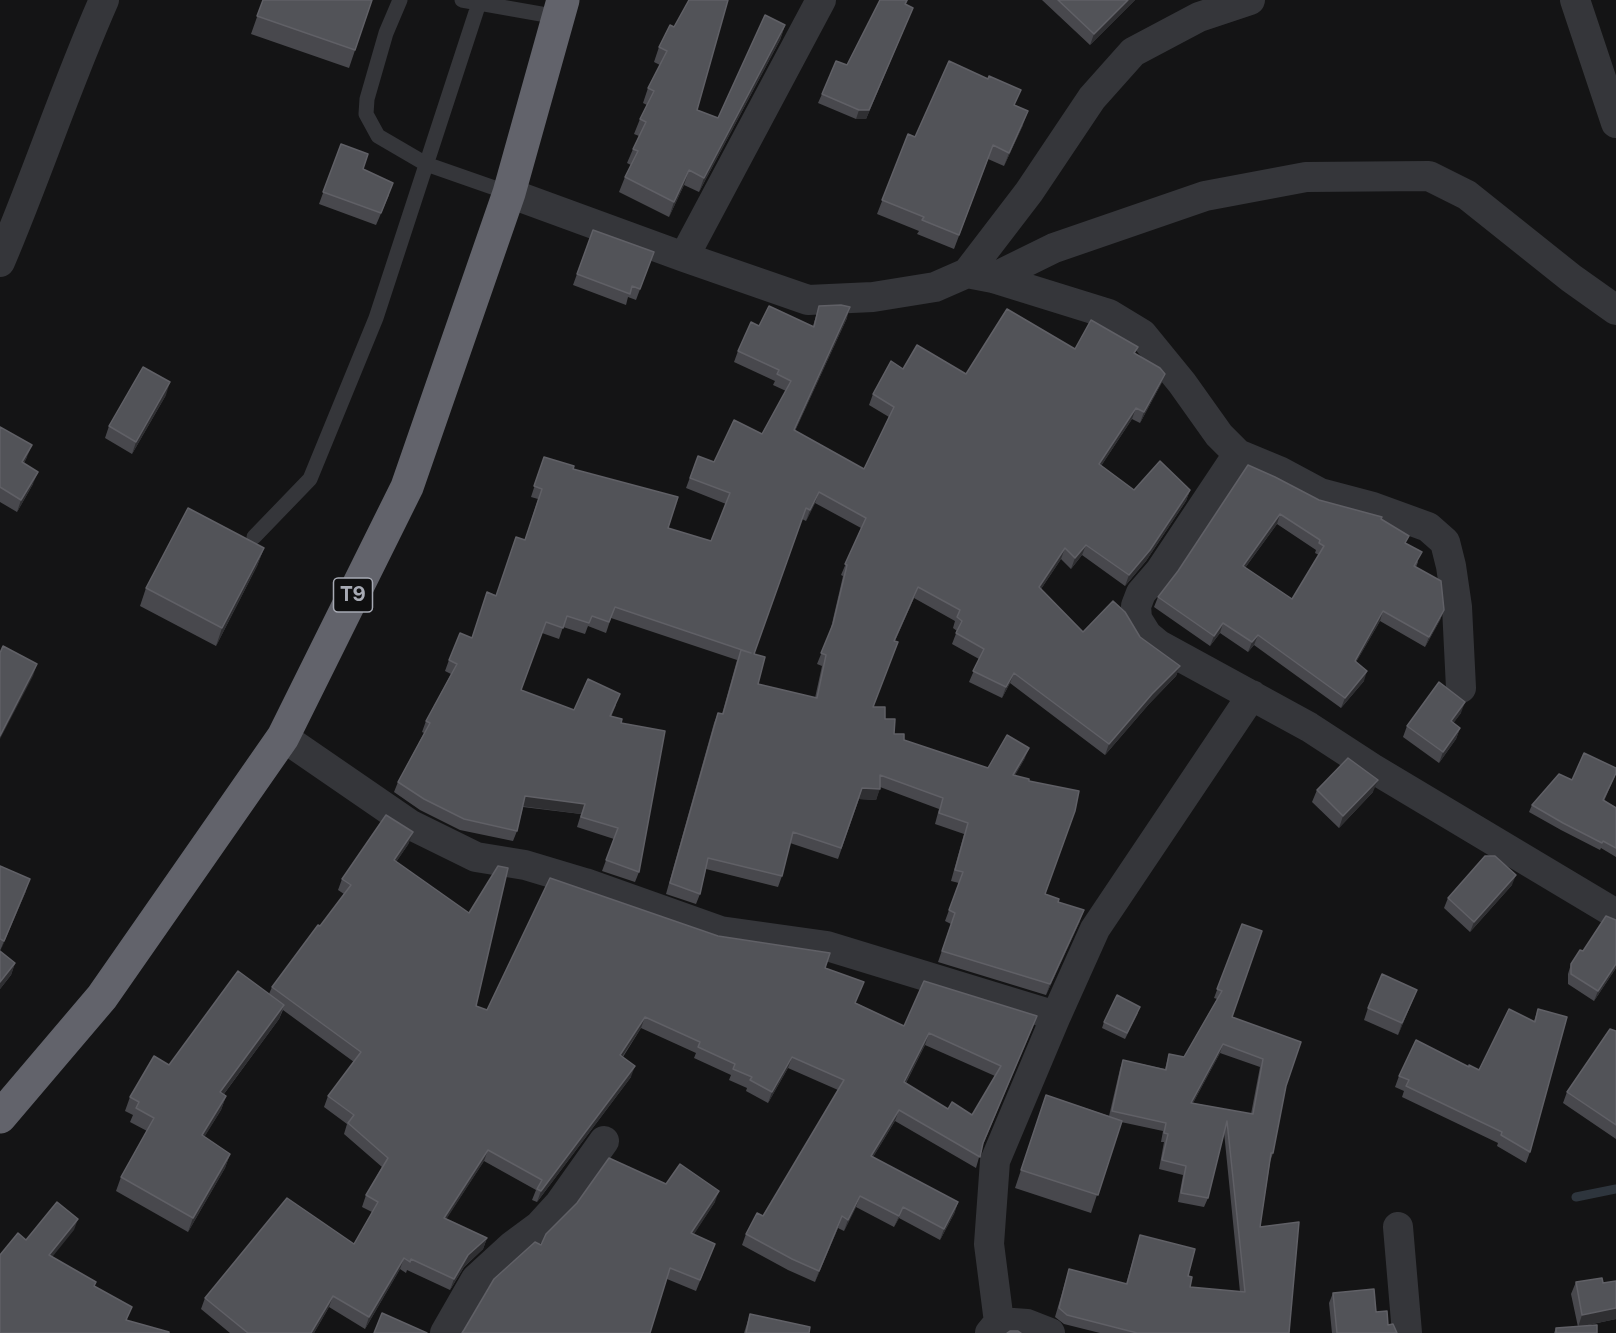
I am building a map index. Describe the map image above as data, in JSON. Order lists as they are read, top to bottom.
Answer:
{
  "streets": {
    "highway": ["T9"]
  }
}
